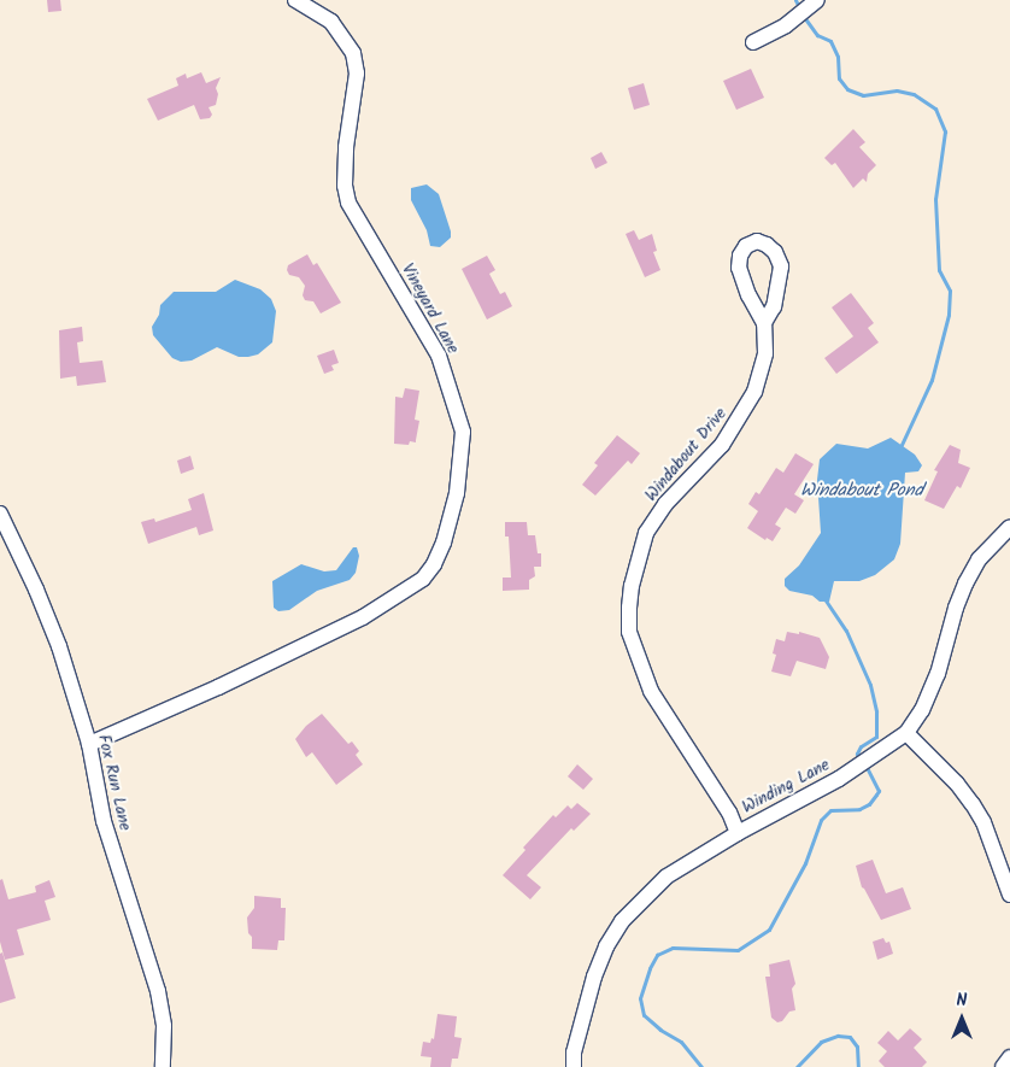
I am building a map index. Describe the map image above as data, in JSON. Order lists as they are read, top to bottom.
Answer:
{
  "streets": {
    "street": [
      "Vineyard Lane",
      "Windabout Drive",
      "Fox Run Lane",
      "Winding Lane"
    ]
  },
  "crossings": [
    ["Vineyard Lane", "Fox Run Lane"],
    ["Windabout Drive", "Winding Lane"]
  ],
  "water": ["Windabout Pond"],
  "north": "top"
}
